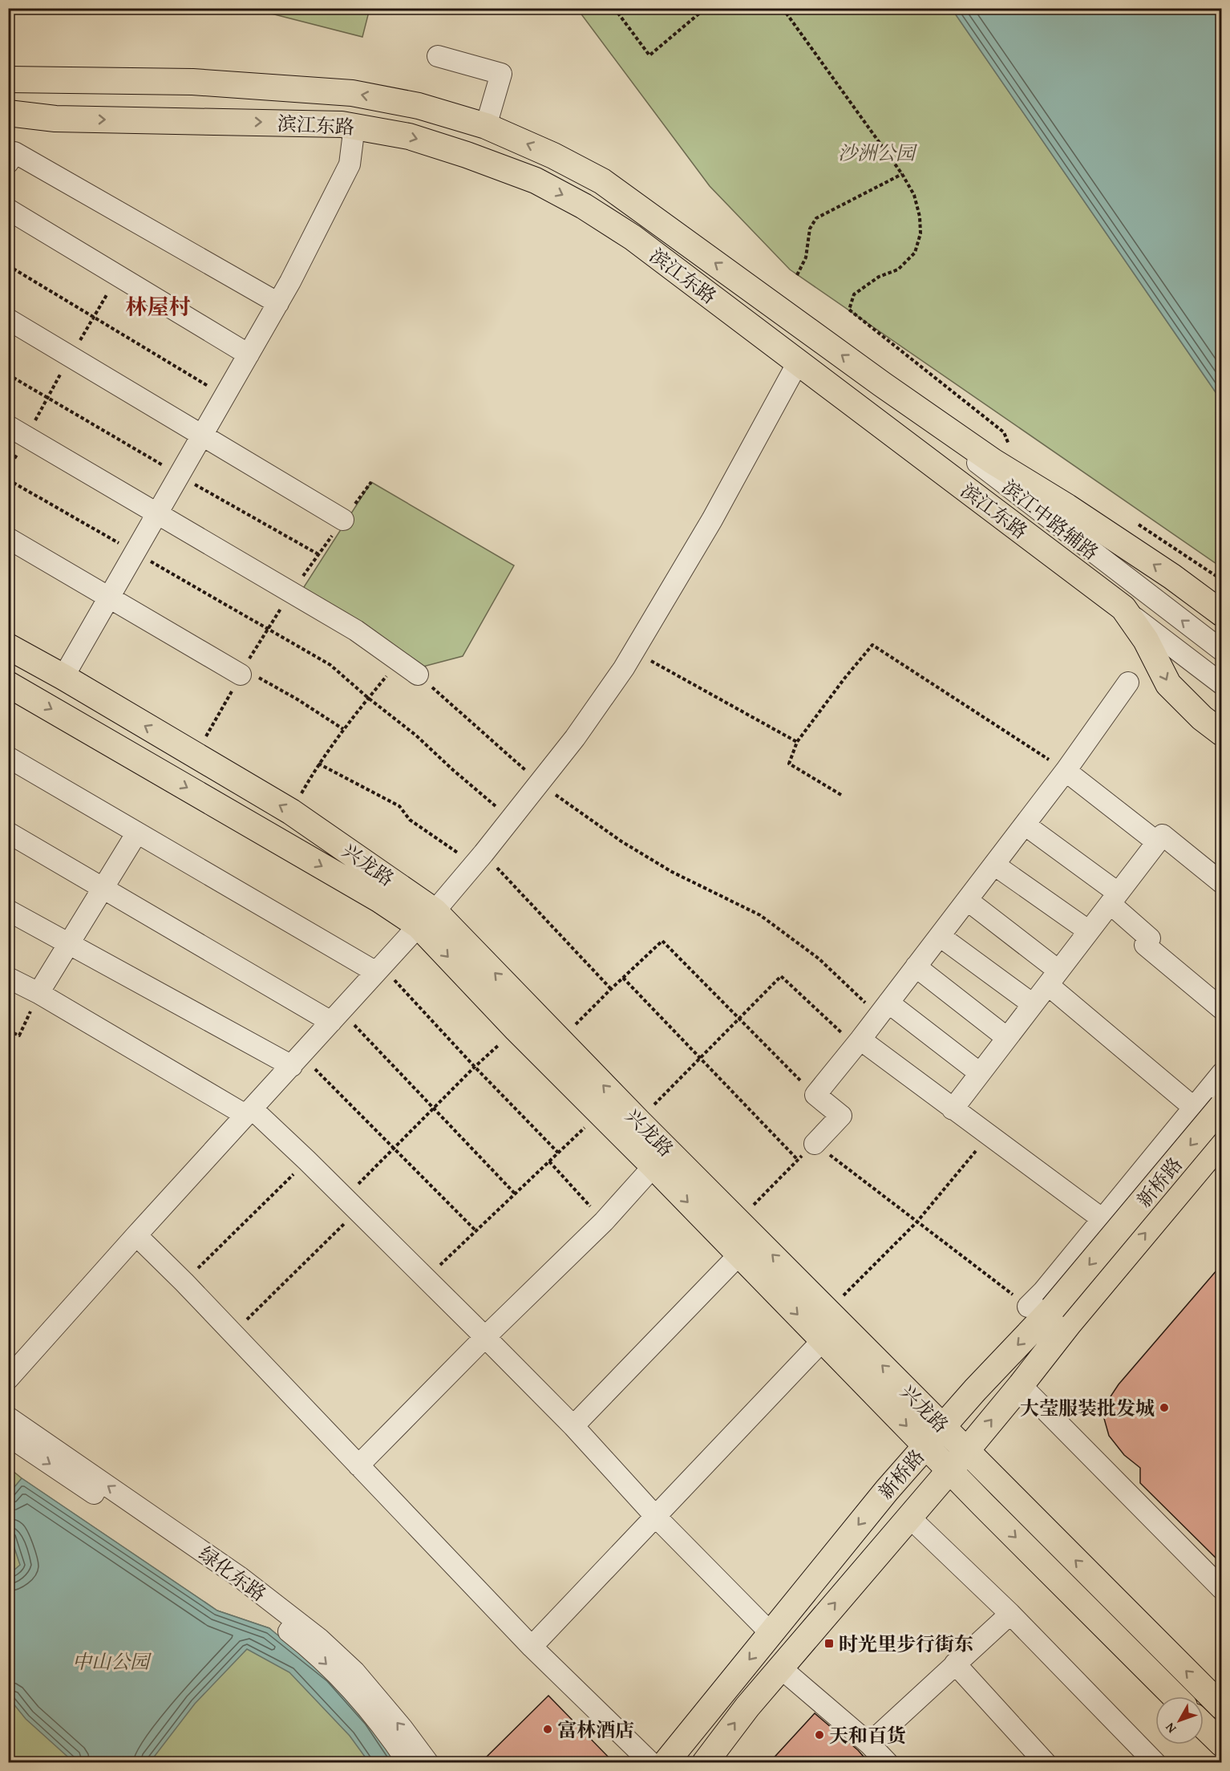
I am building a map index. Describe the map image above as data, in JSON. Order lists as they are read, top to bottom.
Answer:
{
  "streets": {
    "main road": ["滨江东路", "兴龙路", "新桥路"],
    "street": ["滨江中路辅路", "绿化东路"]
  },
  "crossings": [
    ["滨江东路", "滨江中路辅路"],
    ["兴龙路", "新桥路"]
  ],
  "one_way": ["滨江中路辅路"],
  "districts": ["林屋村"],
  "parks": ["沙洲公园", "中山公园"],
  "places": {
    "other": ["大莹服装批发城", "富林酒店", "天和百货"],
    "transit": ["时光里步行街东"]
  },
  "north": "bottom left"
}
